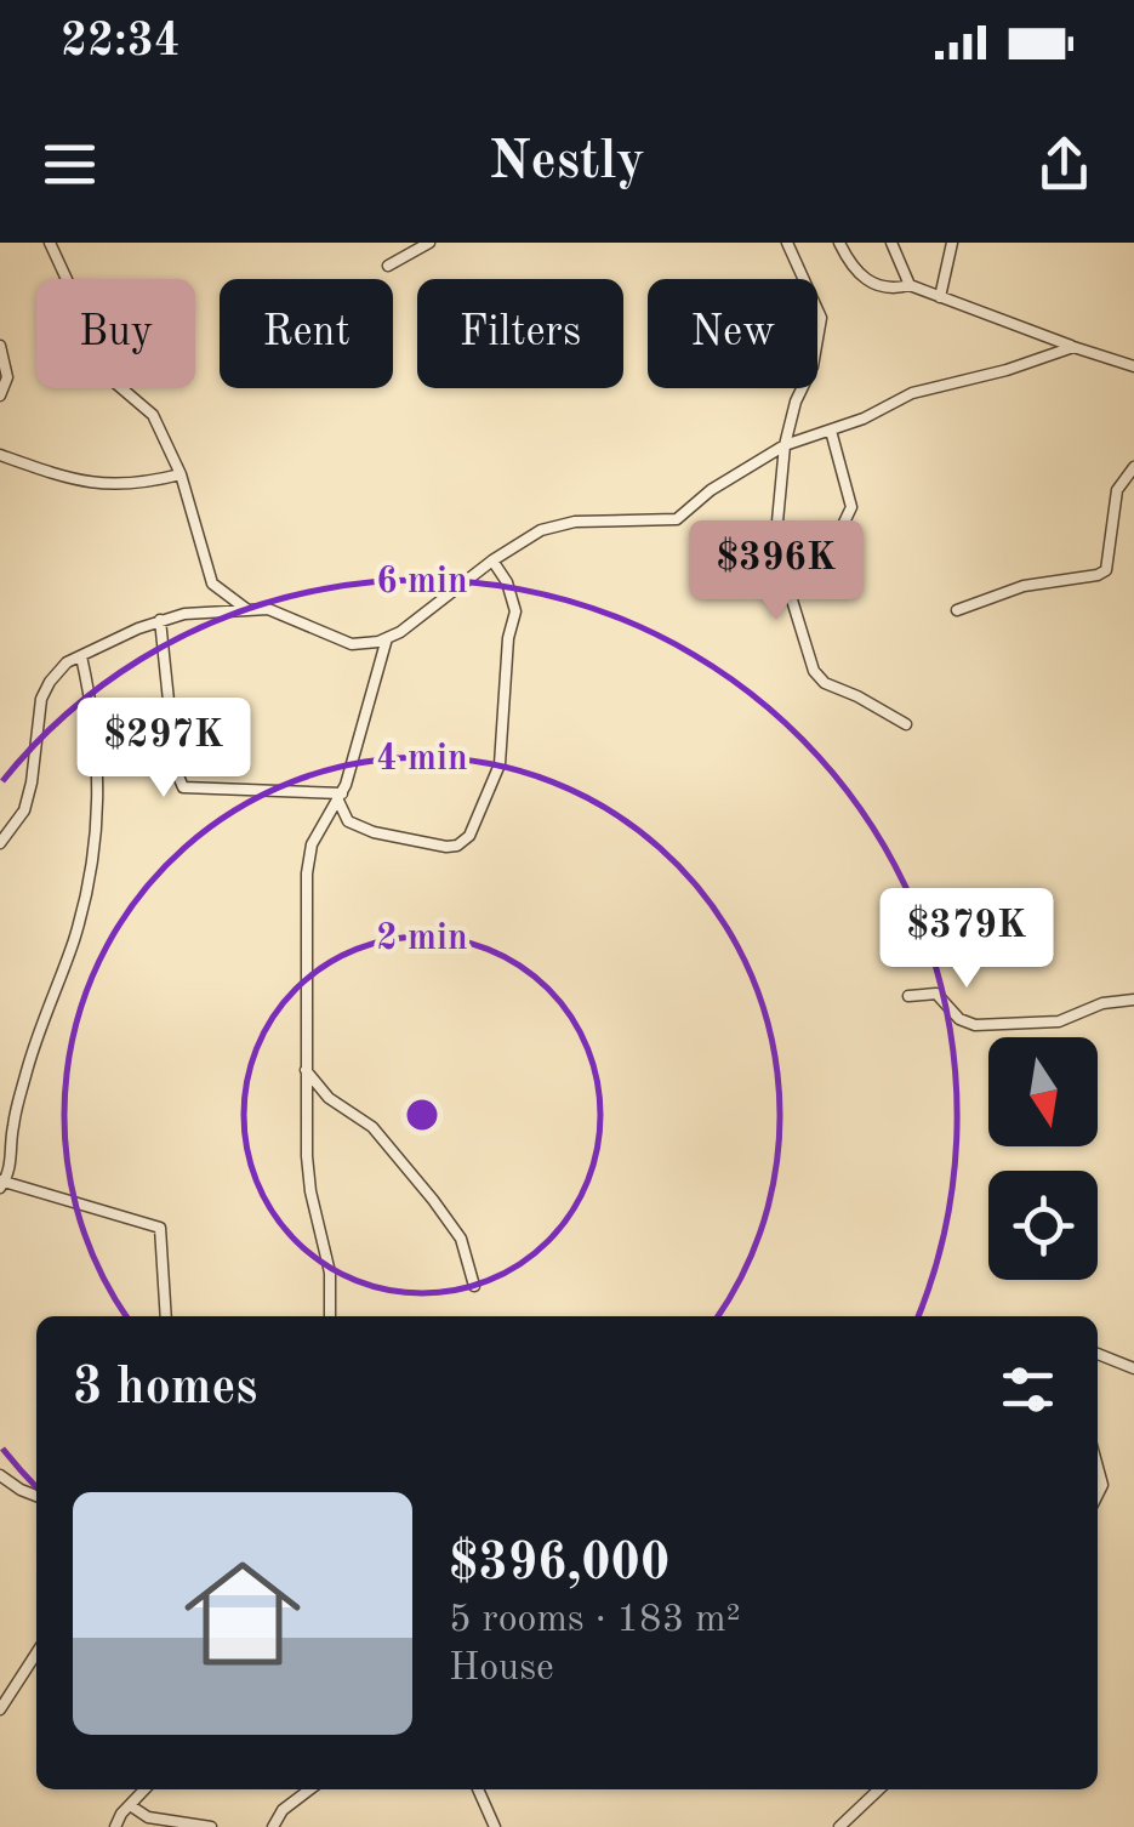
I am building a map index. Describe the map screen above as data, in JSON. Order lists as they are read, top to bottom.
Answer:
{
  "north": "bottom",
  "page": {
    "status": "22:34",
    "header": "Nestly",
    "chip": [
      "Buy",
      "Rent",
      "Filters",
      "New"
    ],
    "price": ["$396K", "$297K", "$379K"],
    "heading": "3 homes",
    "list": [
      {
        "name": "$396,000",
        "note": "5 rooms · 183 m² · House"
      }
    ]
  },
  "rings": ["6 min", "4 min", "2 min"]
}
